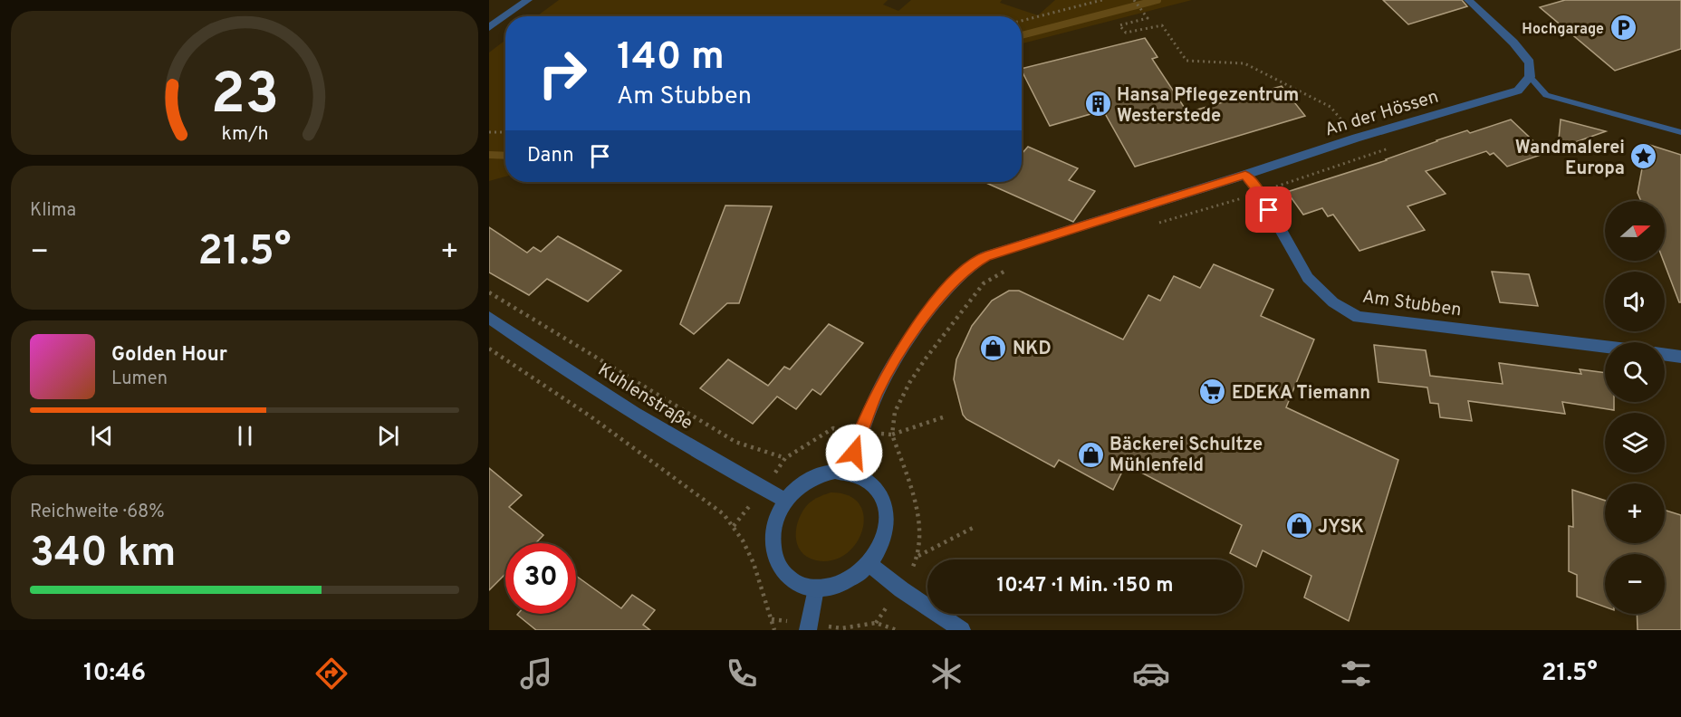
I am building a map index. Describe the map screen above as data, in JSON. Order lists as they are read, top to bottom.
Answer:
{
  "streets": {
    "street": ["An der Hössen", "Am Stubben", "Kuhlenstraße"]
  },
  "crossings": [
    ["An der Hössen", "Am Stubben"],
    ["An der Hössen", "Kuhlenstraße"]
  ],
  "places": {
    "parking": ["Hochgarage"],
    "building": ["Hansa Pflegezentrum Westerstede"],
    "place": ["Wandmalerei Europa"],
    "shop": ["NKD", "Bäckerei Schultze Mühlenfeld", "JYSK"],
    "supermarket": ["EDEKA Tiemann"]
  },
  "north": "right",
  "page": {
    "turn": ["140 m", "Am Stubben"],
    "then": "Dann",
    "tile": [
      "Klima",
      ["Reichweite · 68%", "340 km"]
    ],
    "map_buttons": ["+", "−"],
    "heat": ["−", "21.5°", "+"],
    "song": ["Golden Hour", "Lumen"],
    "limit": "30",
    "trip": "10:47 · 1 Min. · 150 m",
    "tabs": ["10:46", "21.5°"],
    "gauge": ["23", "km/h"]
  }
}
